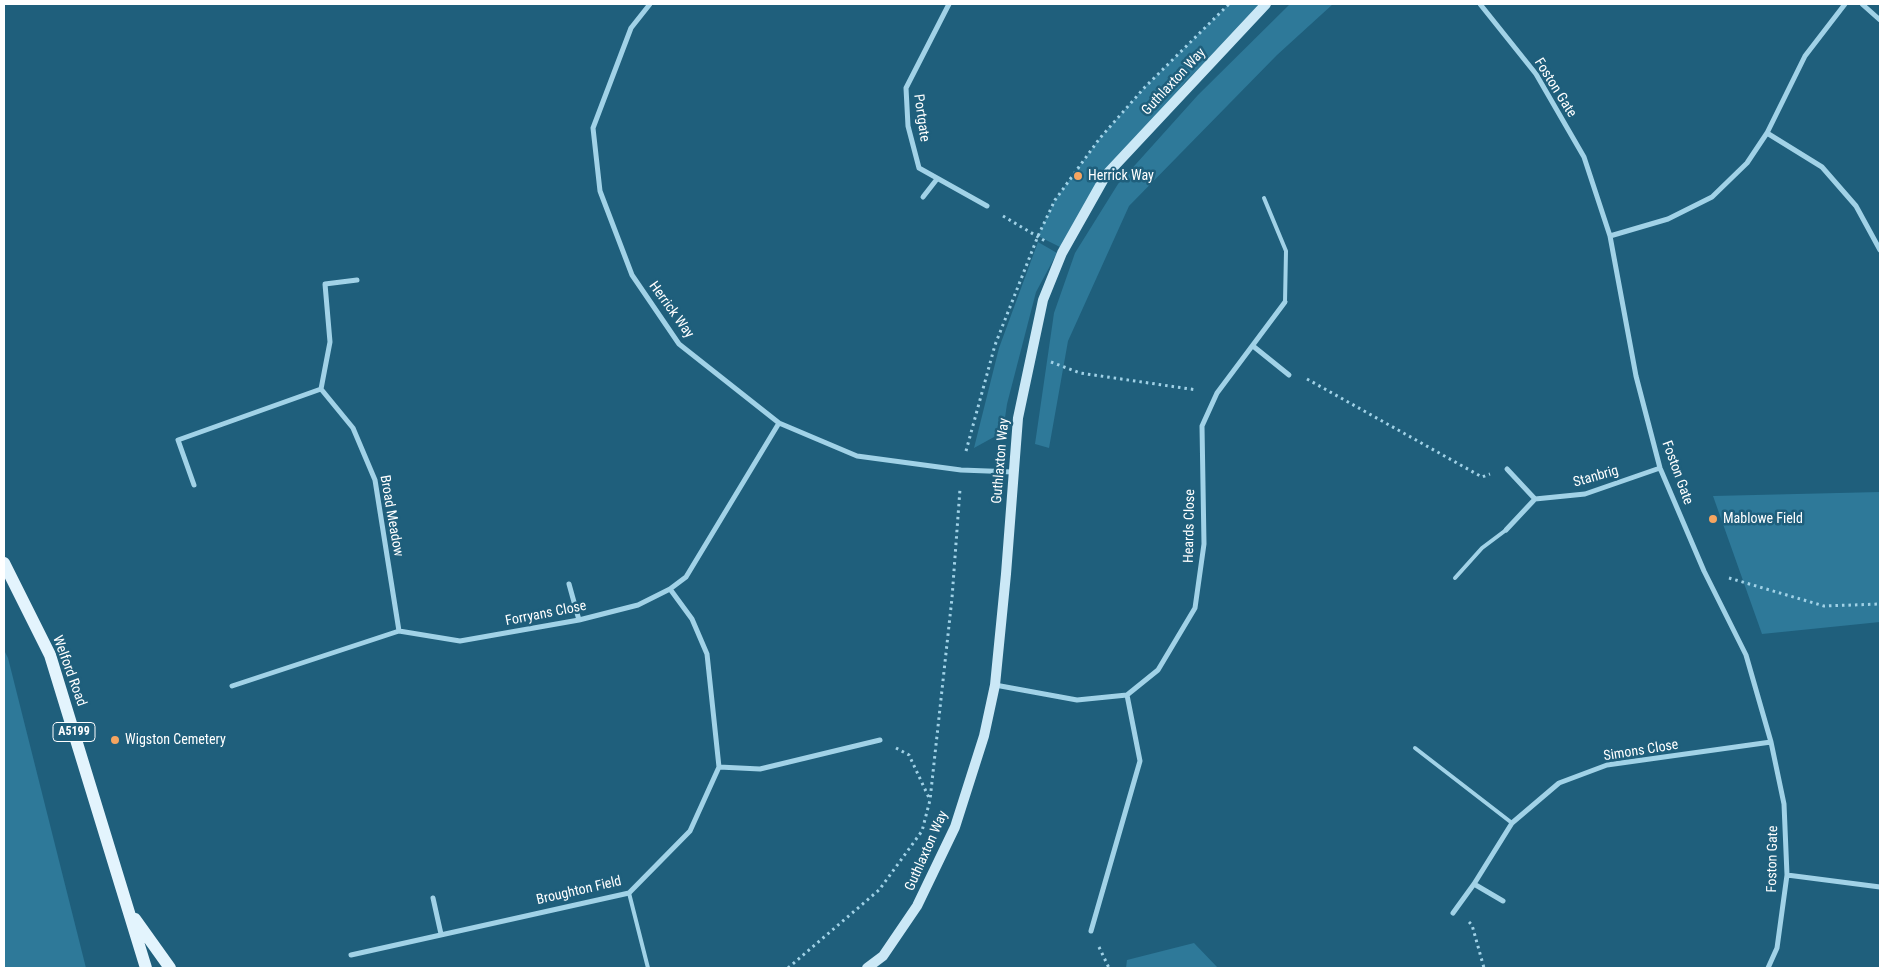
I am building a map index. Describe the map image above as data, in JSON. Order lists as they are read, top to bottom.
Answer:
{
  "streets": {
    "main road": ["Welford Road", "A5199"],
    "street": [
      "Guthlaxton Way",
      "Foston Gate",
      "Portgate",
      "Herrick Way",
      "Stanbrig",
      "Broad Meadow",
      "Heards Close",
      "Forryans Close",
      "Simons Close",
      "Broughton Field"
    ]
  },
  "crossings": [
    ["Guthlaxton Way", "Herrick Way"],
    ["Foston Gate", "Stanbrig"],
    ["Foston Gate", "Simons Close"],
    ["Herrick Way", "Forryans Close"],
    ["Broad Meadow", "Forryans Close"]
  ],
  "places": ["Herrick Way", "Mablowe Field", "Wigston Cemetery"]
}
